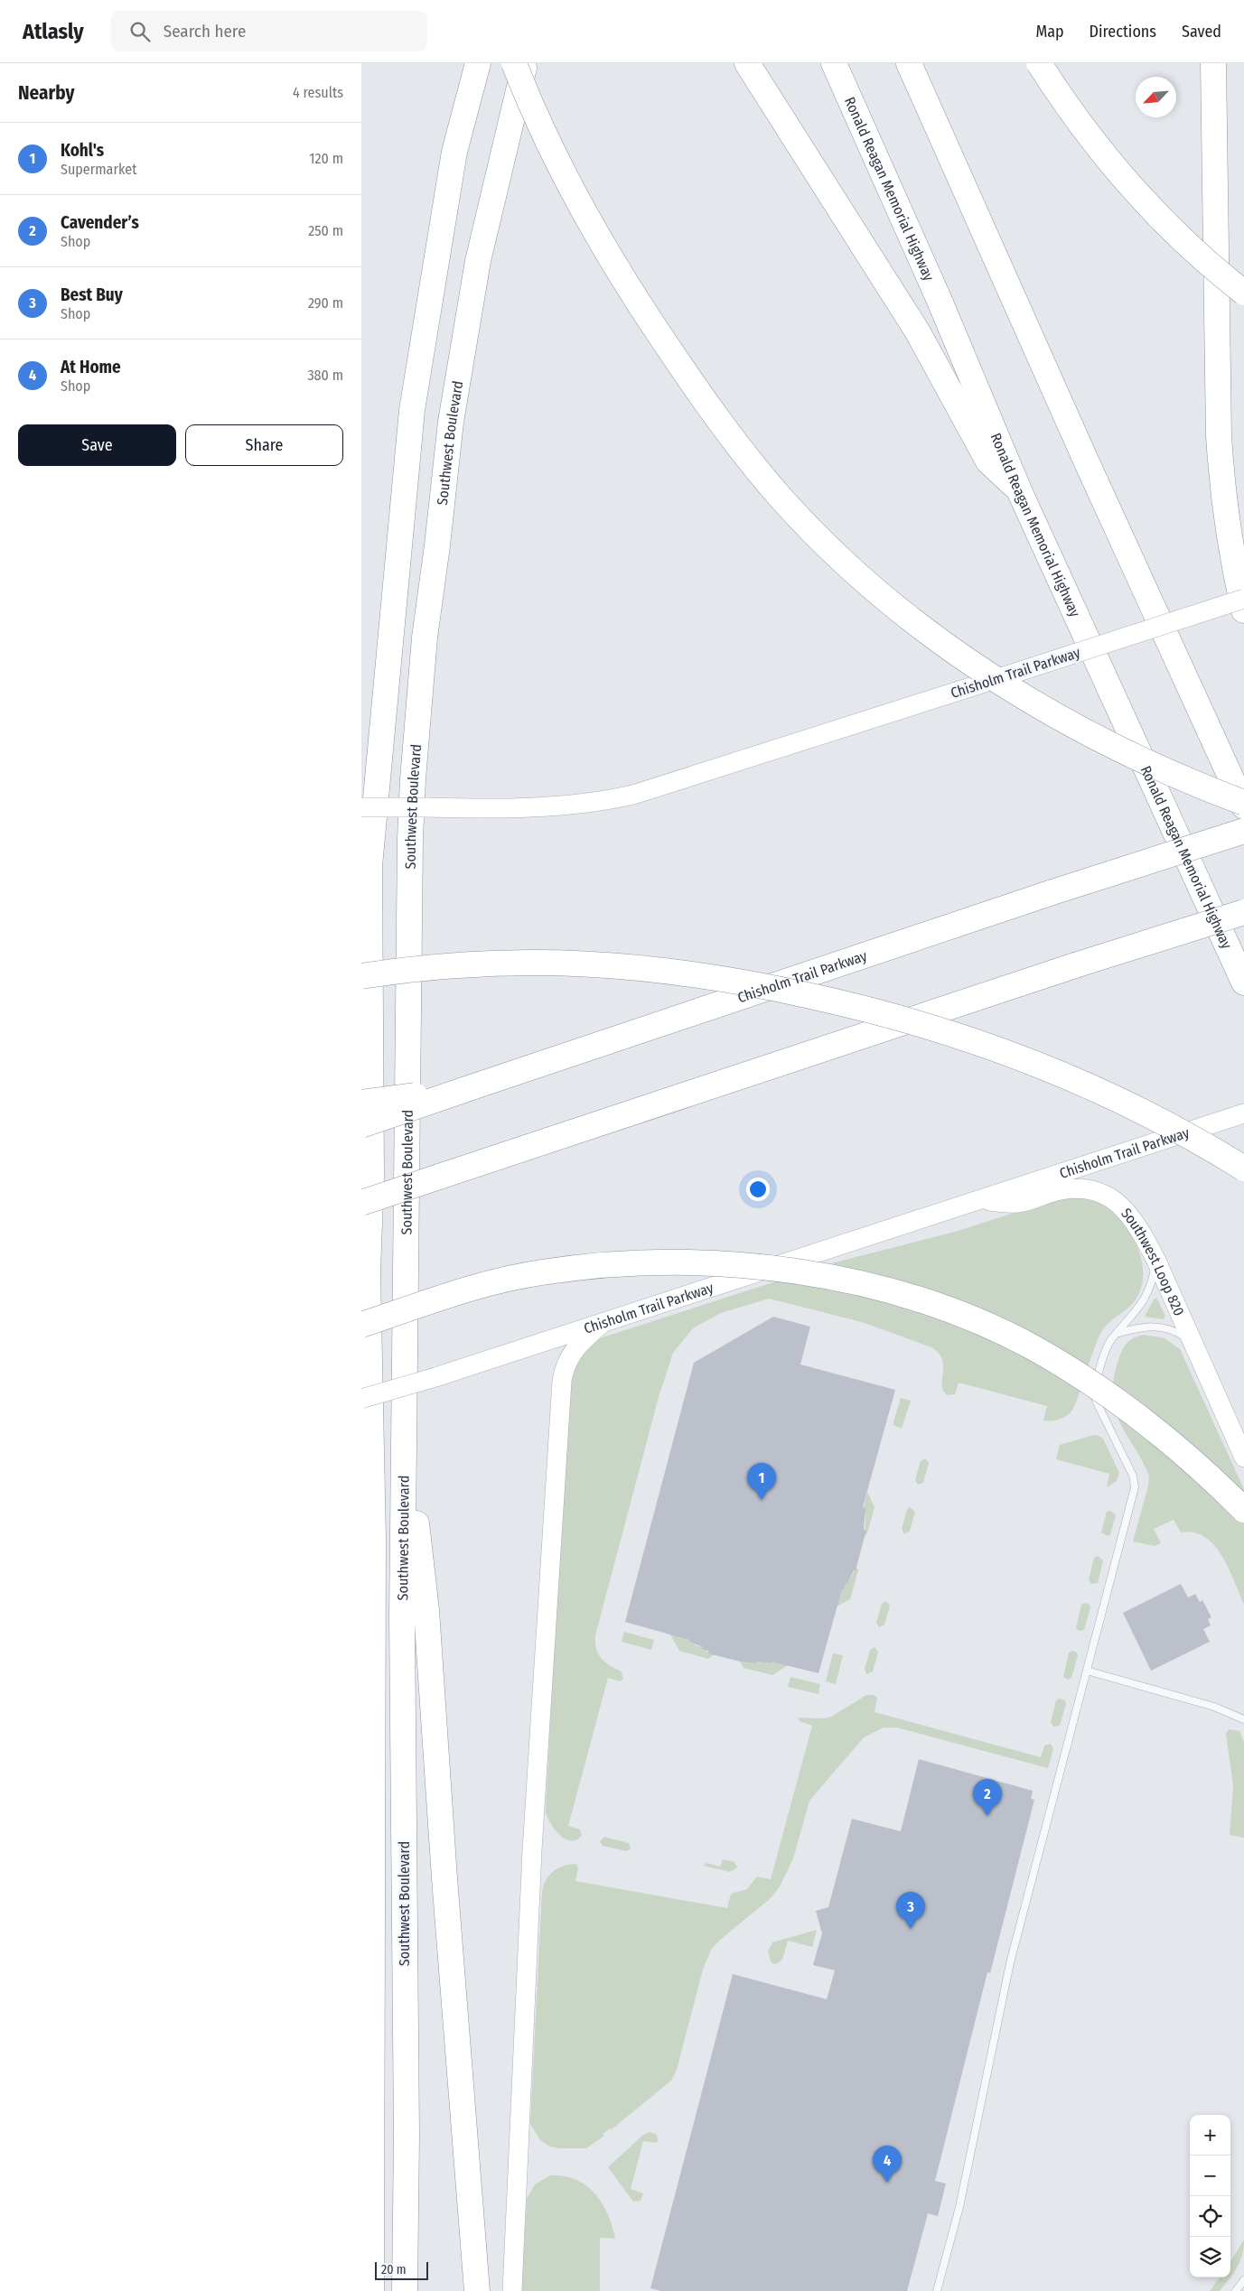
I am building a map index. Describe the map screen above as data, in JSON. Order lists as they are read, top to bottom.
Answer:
{
  "streets": {
    "highway": ["Ronald Reagan Memorial Highway", "Southwest Boulevard", "Chisholm Trail Parkway"],
    "main road": ["Southwest Loop 820"]
  },
  "crossings": [
    ["Chisholm Trail Parkway", "Southwest Loop 820"]
  ],
  "scale_bar": "20 m",
  "north": "bottom left",
  "page": {
    "header": "Atlasly",
    "search": "Search here",
    "nav": ["Map", "Directions", "Saved"],
    "heading": ["Nearby", "4 results"],
    "list": [
      {
        "mark": "1",
        "name": "Kohl's",
        "note": "Supermarket",
        "value": "120 m"
      },
      {
        "mark": "2",
        "name": "Cavender’s",
        "note": "Shop",
        "value": "250 m"
      },
      {
        "mark": "3",
        "name": "Best Buy",
        "note": "Shop",
        "value": "290 m"
      },
      {
        "mark": "4",
        "name": "At Home",
        "note": "Shop",
        "value": "380 m"
      }
    ],
    "buttons": ["Save", "Share"],
    "pins": [
      "1",
      "2",
      "3",
      "4"
    ],
    "map_buttons": ["+", "−"],
    "scale": "20 m"
  }
}
